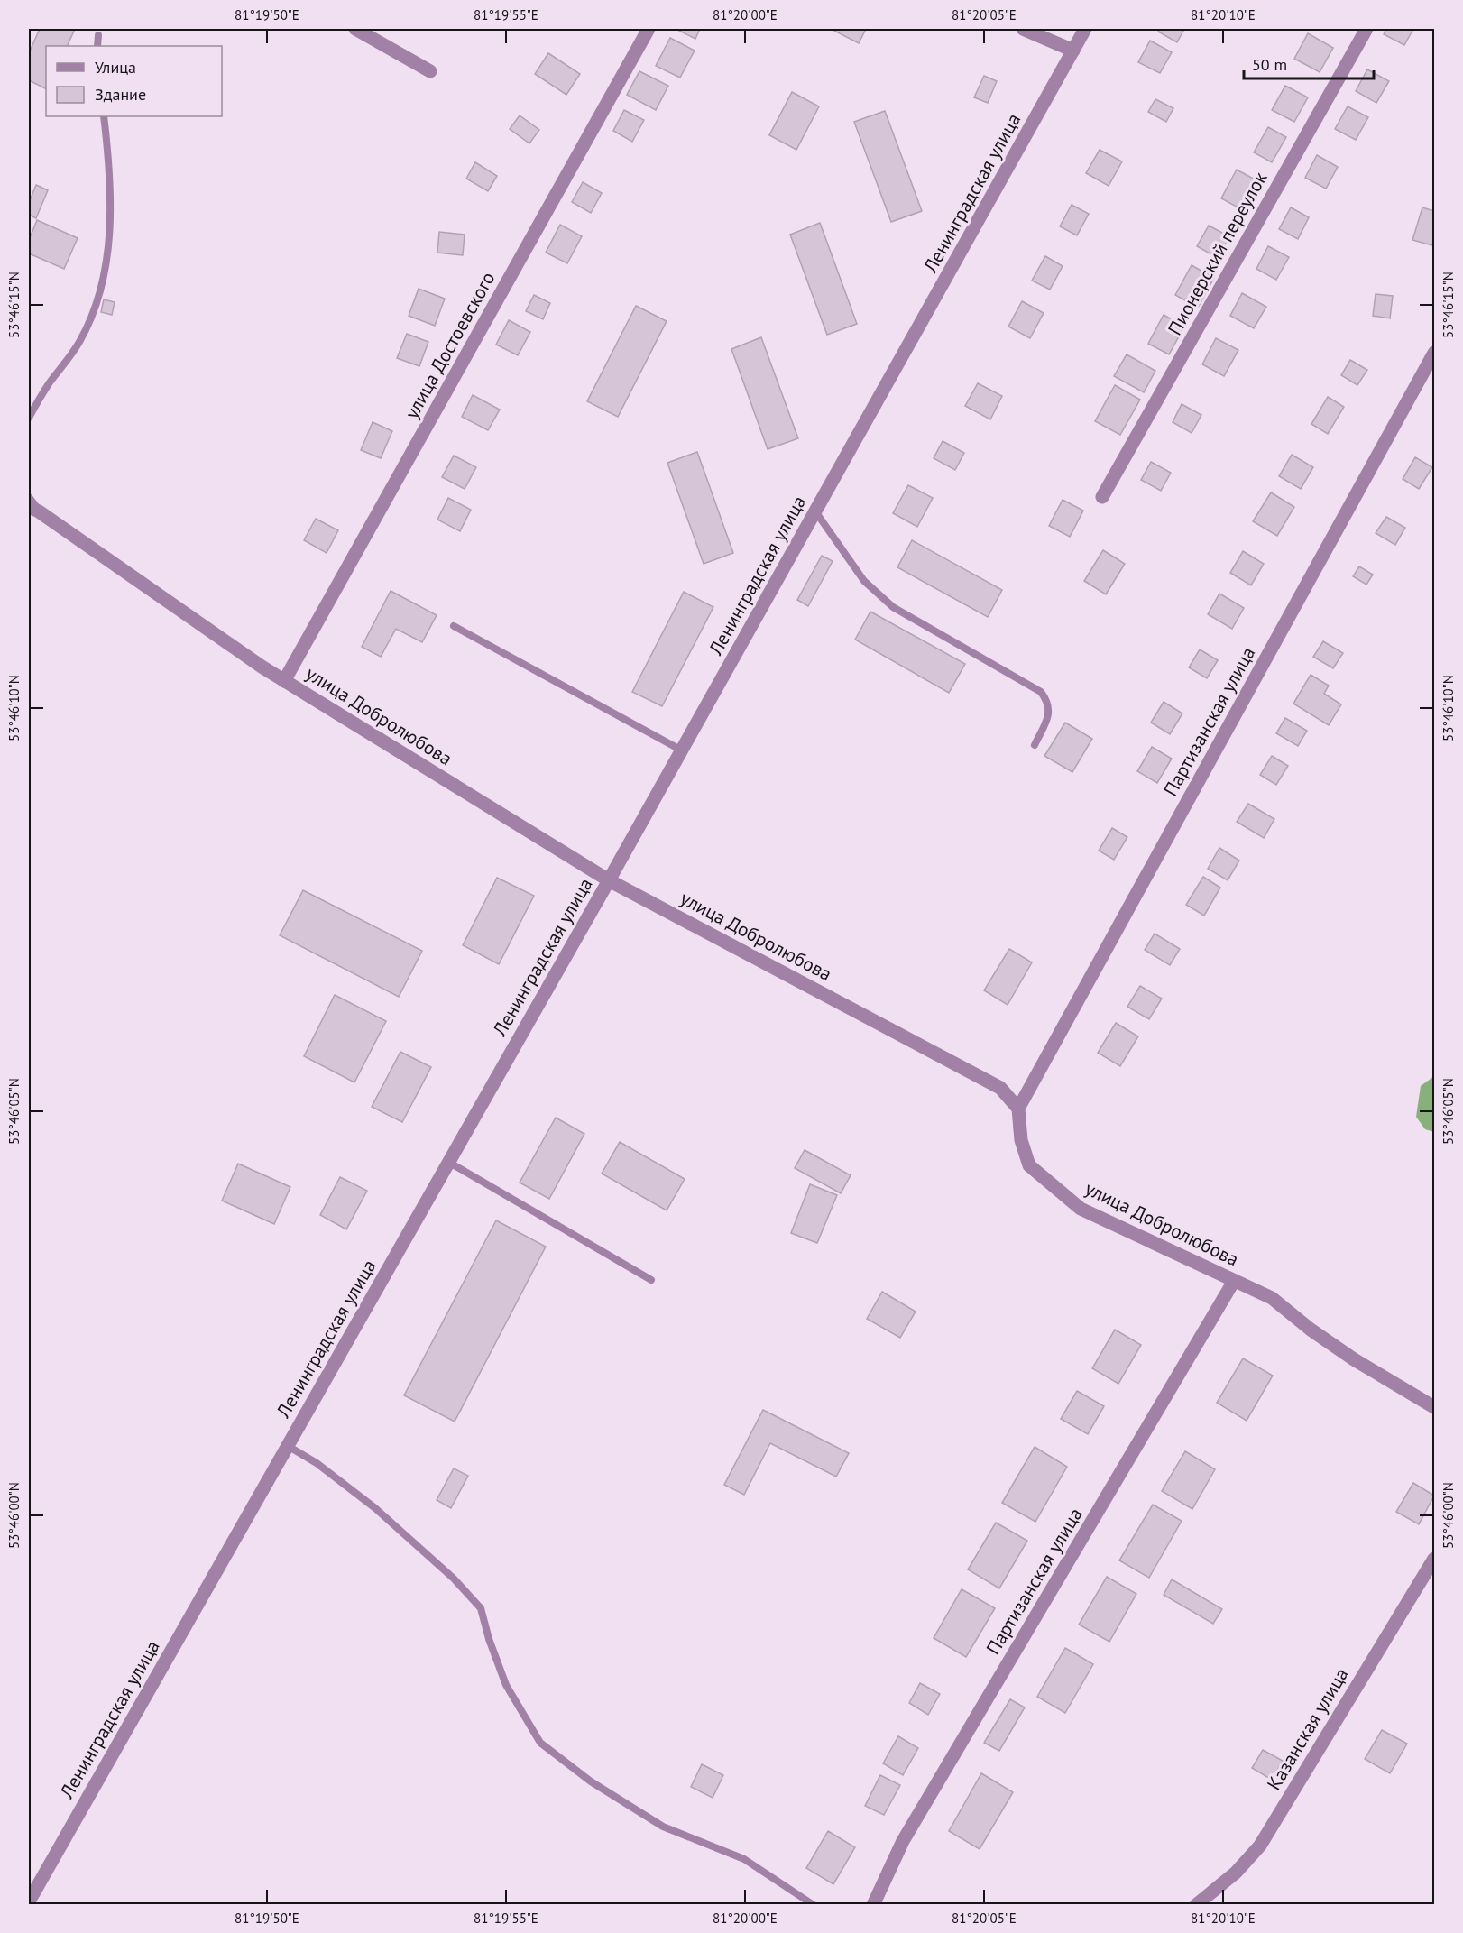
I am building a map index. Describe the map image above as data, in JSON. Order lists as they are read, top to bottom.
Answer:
{
  "streets": {
    "street": [
      "Ленинградская улица",
      "Пионерский переулок",
      "улица Достоевского",
      "улица Добролюбова",
      "Партизанская улица",
      "Казанская улица"
    ]
  },
  "crossings": [
    ["Ленинградская улица", "улица Добролюбова"],
    ["улица Достоевского", "улица Добролюбова"],
    ["улица Добролюбова", "Партизанская улица"]
  ],
  "legend": ["Улица", "Здание"],
  "scale_bar": "50 m",
  "coordinates": [
    "81°19'50\"E",
    "81°19'55\"E",
    "81°20'00\"E",
    "81°20'05\"E",
    "81°20'10\"E",
    "53°46'15\"N",
    "53°46'10\"N",
    "53°46'05\"N",
    "53°46'00\"N"
  ]
}
